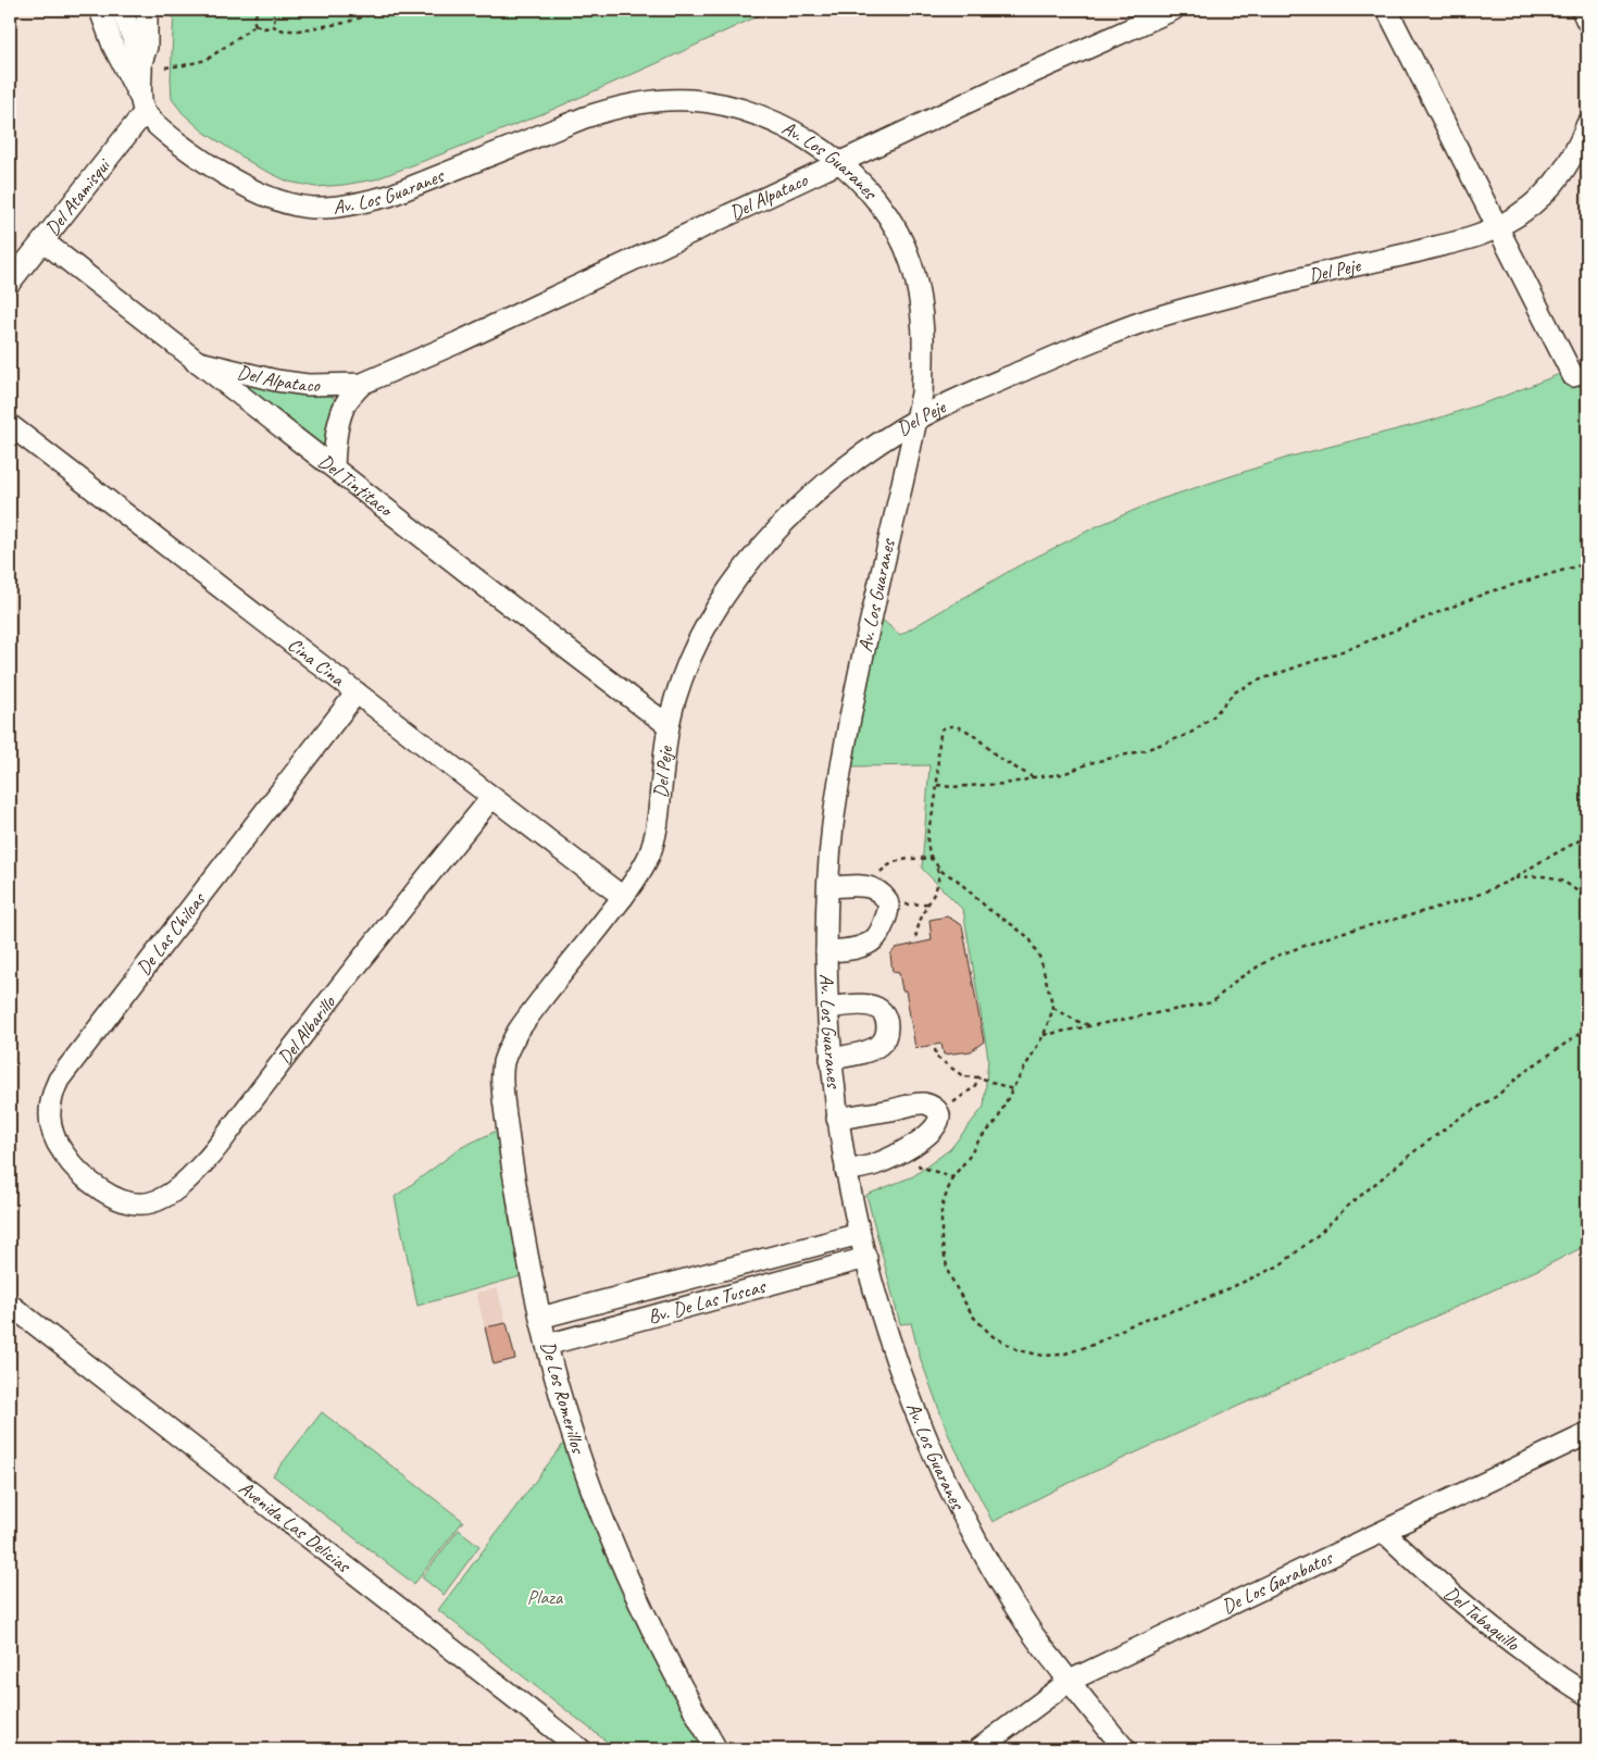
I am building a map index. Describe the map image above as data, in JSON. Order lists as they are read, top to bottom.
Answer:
{
  "streets": {
    "street": [
      "Av. Los Guaranes",
      "Del Atamisqui",
      "Del Alpataco",
      "Del Peje",
      "Del Tintitaco",
      "Cina Cina",
      "De Las Chilcas",
      "Del Albarillo",
      "Bv. De Las Tuscas",
      "De Los Romerillos",
      "Avenida Las Delicias",
      "De Los Garabatos",
      "Del Tabaquillo"
    ]
  },
  "crossings": [
    ["Av. Los Guaranes", "Del Atamisqui"],
    ["Av. Los Guaranes", "Del Alpataco"],
    ["Av. Los Guaranes", "Del Peje"],
    ["Av. Los Guaranes", "Bv. De Las Tuscas"],
    ["Av. Los Guaranes", "De Los Garabatos"],
    ["Del Atamisqui", "Del Tintitaco"],
    ["Del Alpataco", "Del Tintitaco"],
    ["Del Peje", "Del Tintitaco"],
    ["Del Peje", "Cina Cina"],
    ["Del Peje", "De Los Romerillos"],
    ["Cina Cina", "De Las Chilcas"],
    ["Cina Cina", "Del Albarillo"],
    ["De Las Chilcas", "Del Albarillo"],
    ["Bv. De Las Tuscas", "De Los Romerillos"],
    ["De Los Garabatos", "Del Tabaquillo"]
  ],
  "parks": ["Plaza"]
}
